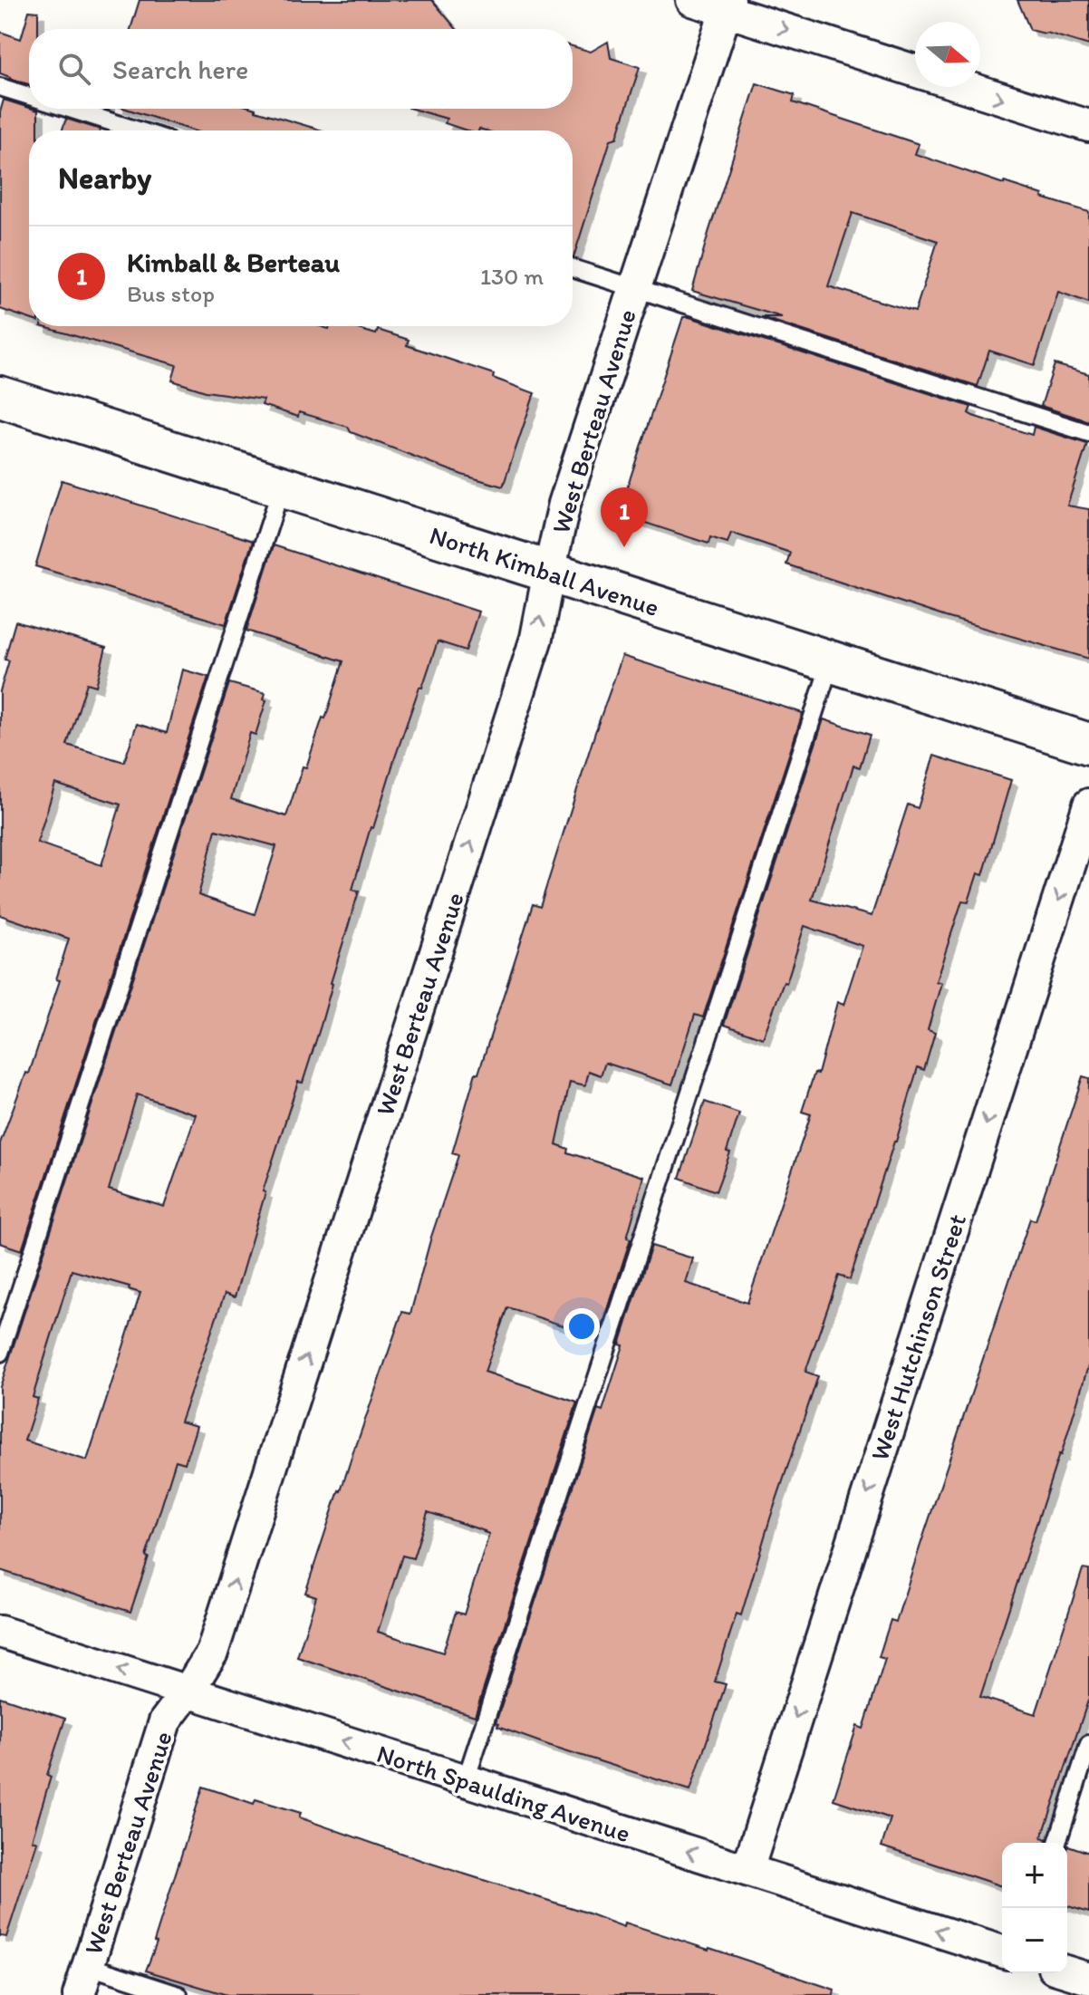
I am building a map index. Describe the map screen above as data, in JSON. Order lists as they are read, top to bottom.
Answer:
{
  "streets": {
    "street": [
      "West Berteau Avenue",
      "North Kimball Avenue",
      "West Hutchinson Street",
      "North Spaulding Avenue"
    ]
  },
  "crossings": [
    ["West Berteau Avenue", "North Kimball Avenue"],
    ["West Berteau Avenue", "North Spaulding Avenue"],
    ["West Hutchinson Street", "North Spaulding Avenue"]
  ],
  "one_way": ["West Berteau Avenue", "West Hutchinson Street", "North Spaulding Avenue"],
  "north": "right",
  "page": {
    "search": "Search here",
    "heading": "Nearby",
    "list": [
      {
        "mark": "1",
        "name": "Kimball & Berteau",
        "note": "Bus stop",
        "value": "130 m"
      }
    ],
    "pins": "1",
    "map_buttons": ["+", "−"]
  }
}
